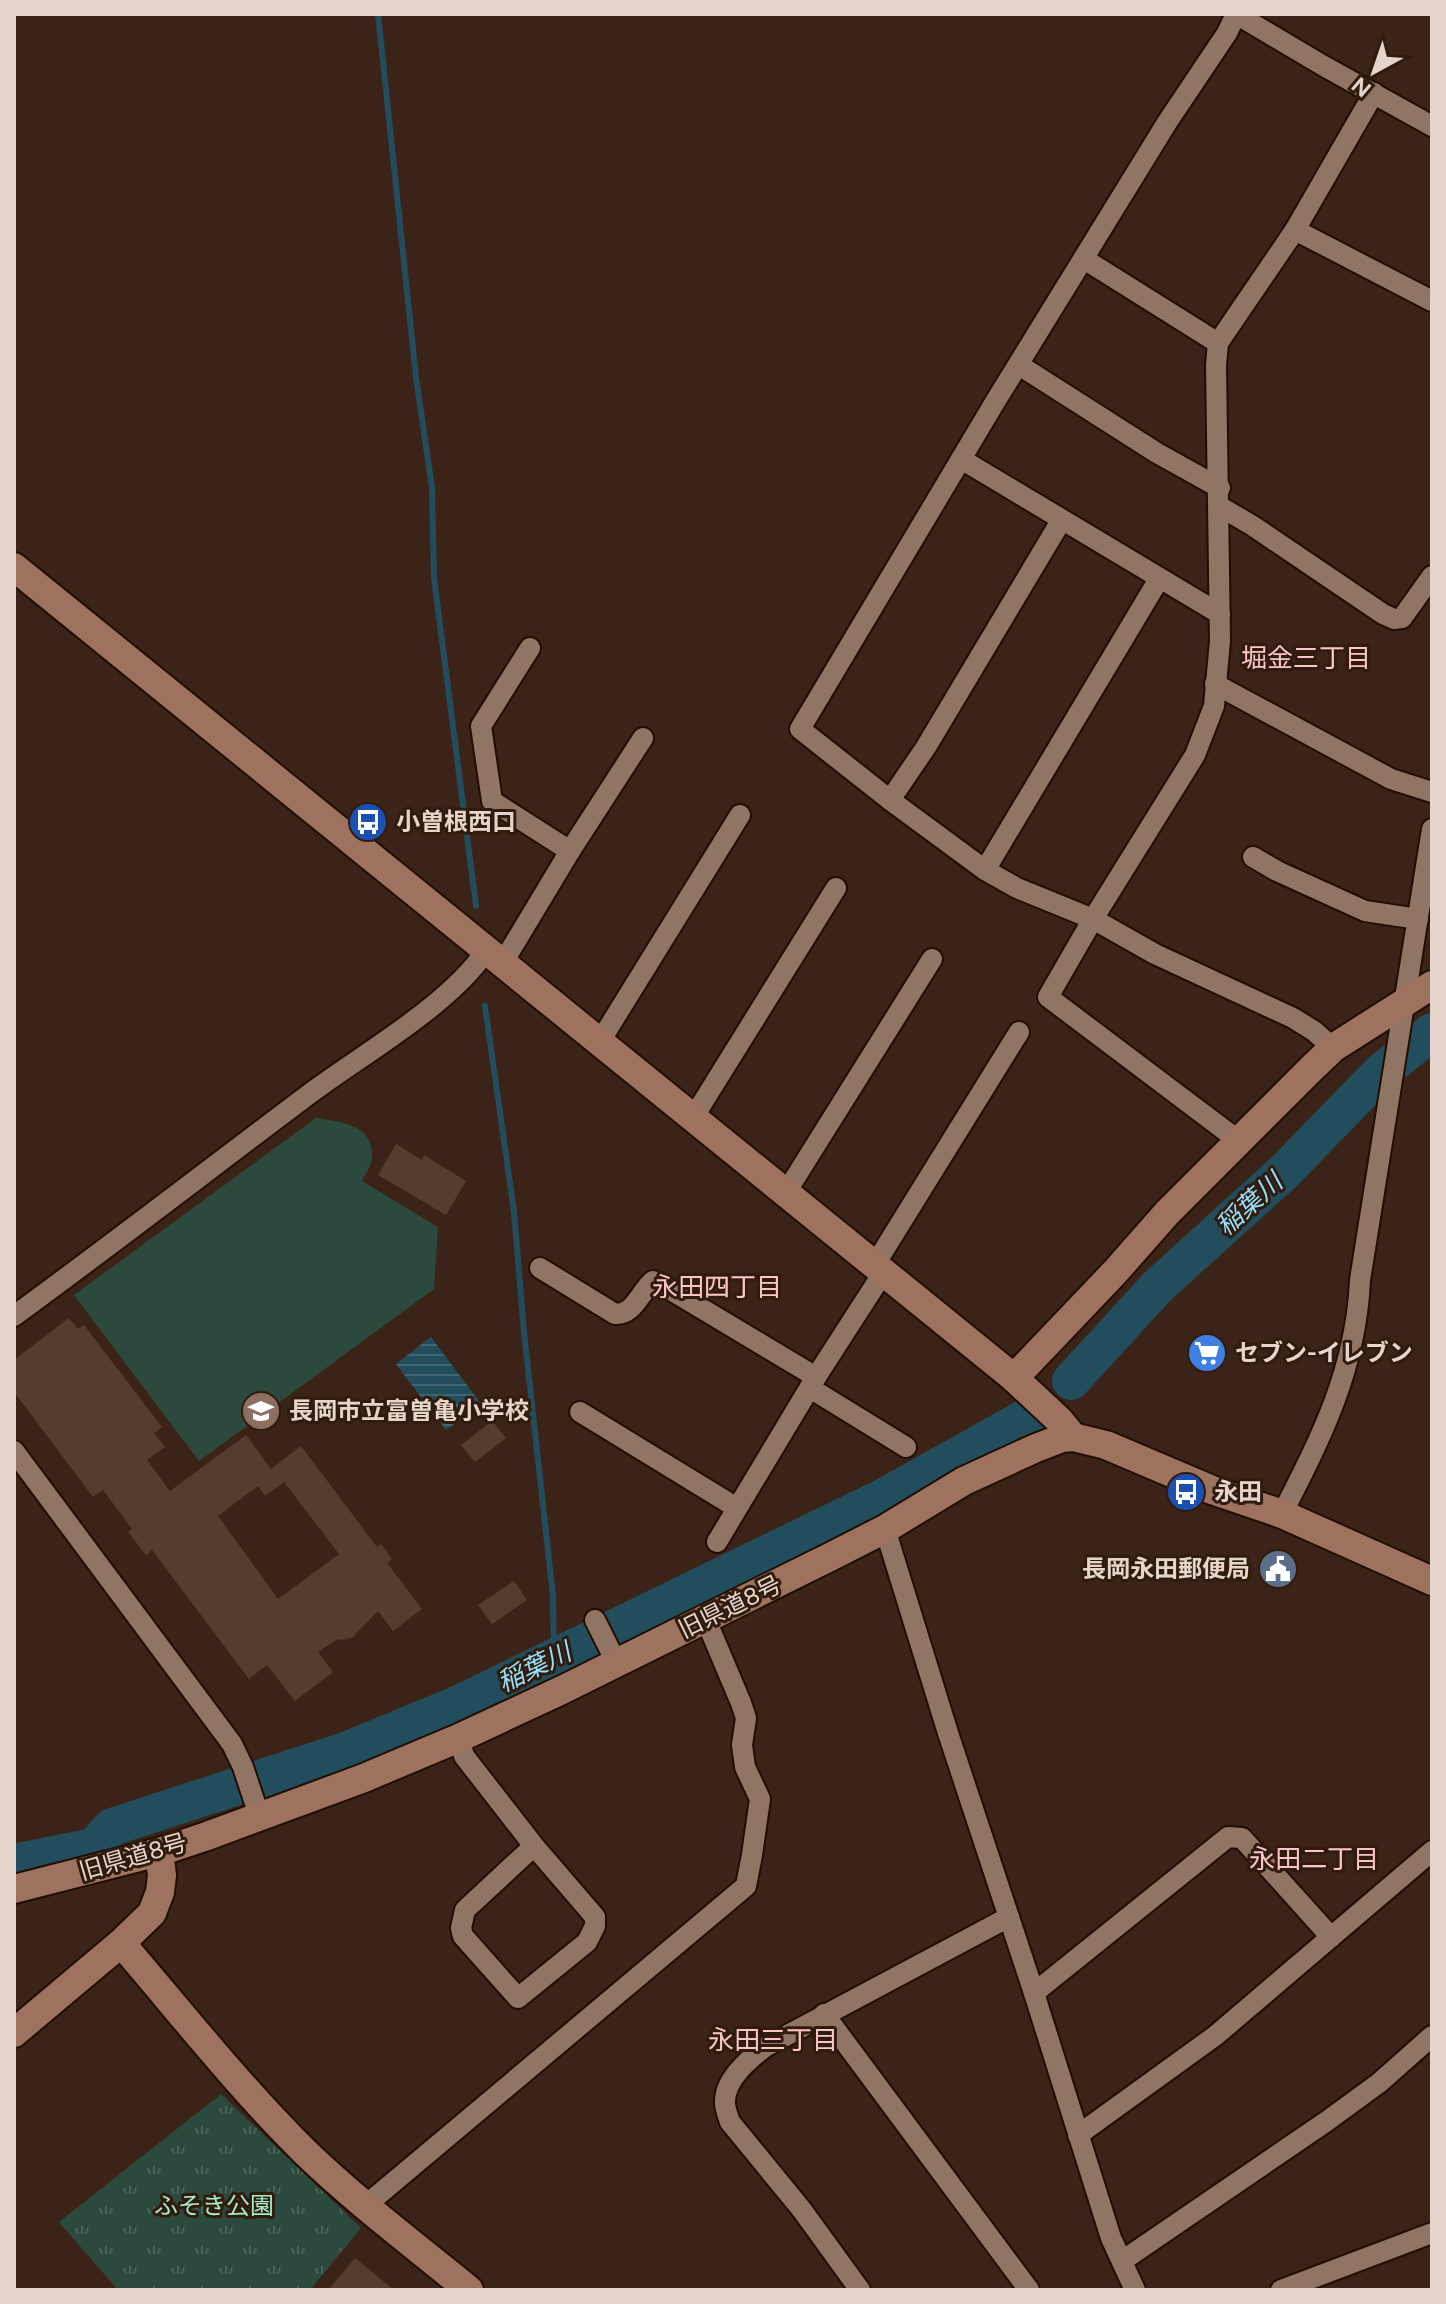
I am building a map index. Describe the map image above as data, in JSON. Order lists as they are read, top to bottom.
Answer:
{
  "streets": {
    "street": ["旧県道8号"]
  },
  "districts": [
    "堀金三丁目",
    "永田四丁目",
    "永田二丁目",
    "永田三丁目"
  ],
  "water": ["稲葉川"],
  "parks": ["ふそき公園"],
  "places": {
    "bus stop": ["小曽根西口", "永田"],
    "supermarket": ["セブン-イレブン"],
    "school or university": ["長岡市立富曽亀小学校"],
    "public building": ["長岡永田郵便局"]
  },
  "north": "bottom left"
}
